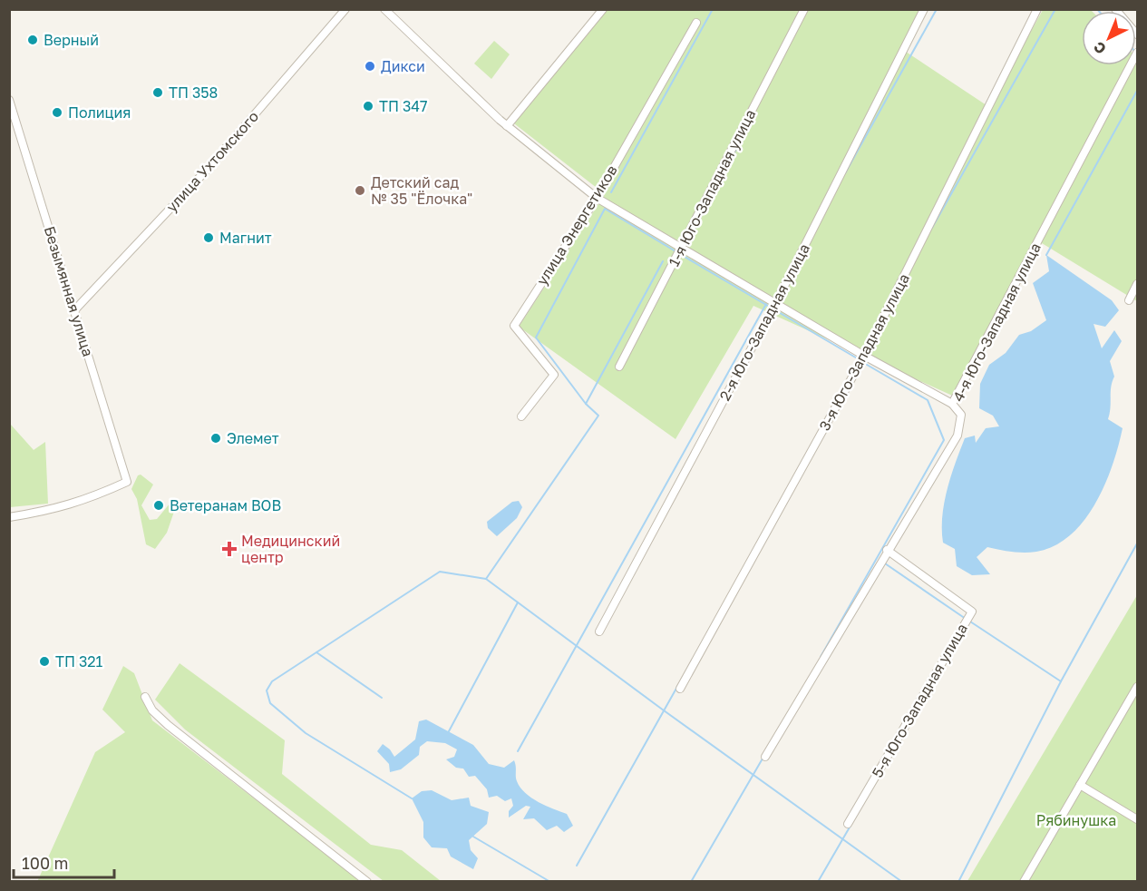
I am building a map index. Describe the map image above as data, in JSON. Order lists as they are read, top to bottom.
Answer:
{
  "streets": {
    "street": [
      "улица Ухтомского",
      "1-я Юго-Западная улица",
      "улица Энергетиков",
      "Безымянная улица",
      "2-я Юго-Западная улица",
      "4-я Юго-Западная улица",
      "3-я Юго-Западная улица",
      "5-я Юго-Западная улица"
    ]
  },
  "crossings": [
    ["улица Ухтомского", "Безымянная улица"],
    ["4-я Юго-Западная улица", "5-я Юго-Западная улица"]
  ],
  "parks": ["Рябинушка"],
  "places": {
    "other": [
      "Верный",
      "Дикси",
      "ТП 358",
      "ТП 347",
      "Полиция",
      "Детский сад № 35 \"Ёлочка\"",
      "Магнит",
      "Элемет",
      "Ветеранам ВОВ",
      "ТП 321"
    ],
    "health": ["Медицинский центр"]
  },
  "scale_bar": "100 m",
  "north": "bottom left"
}
